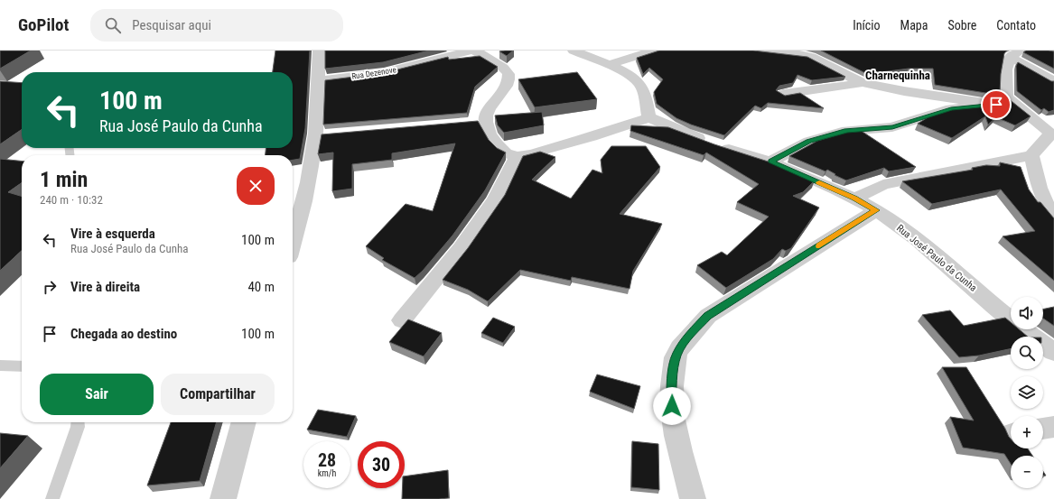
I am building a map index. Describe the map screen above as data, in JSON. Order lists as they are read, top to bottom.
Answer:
{
  "streets": {
    "street": ["Rua Dezenove", "Rua José Paulo da Cunha"]
  },
  "districts": ["Charnequinha"],
  "page": {
    "header": "GoPilot",
    "search": "Pesquisar aqui",
    "nav": [
      "Início",
      "Mapa",
      "Sobre",
      "Contato"
    ],
    "turn": ["100 m", "Rua José Paulo da Cunha"],
    "heading": ["1 min", "240 m · 10:32"],
    "list": [
      {
        "name": "Vire à esquerda",
        "note": "Rua José Paulo da Cunha",
        "value": "100 m"
      },
      {
        "name": "Vire à direita",
        "value": "40 m"
      },
      {
        "name": "Chegada ao destino",
        "value": "100 m"
      }
    ],
    "map_buttons": ["+", "−"],
    "buttons": ["Sair", "Compartilhar"],
    "speed": "28 km/h",
    "limit": "30"
  }
}
